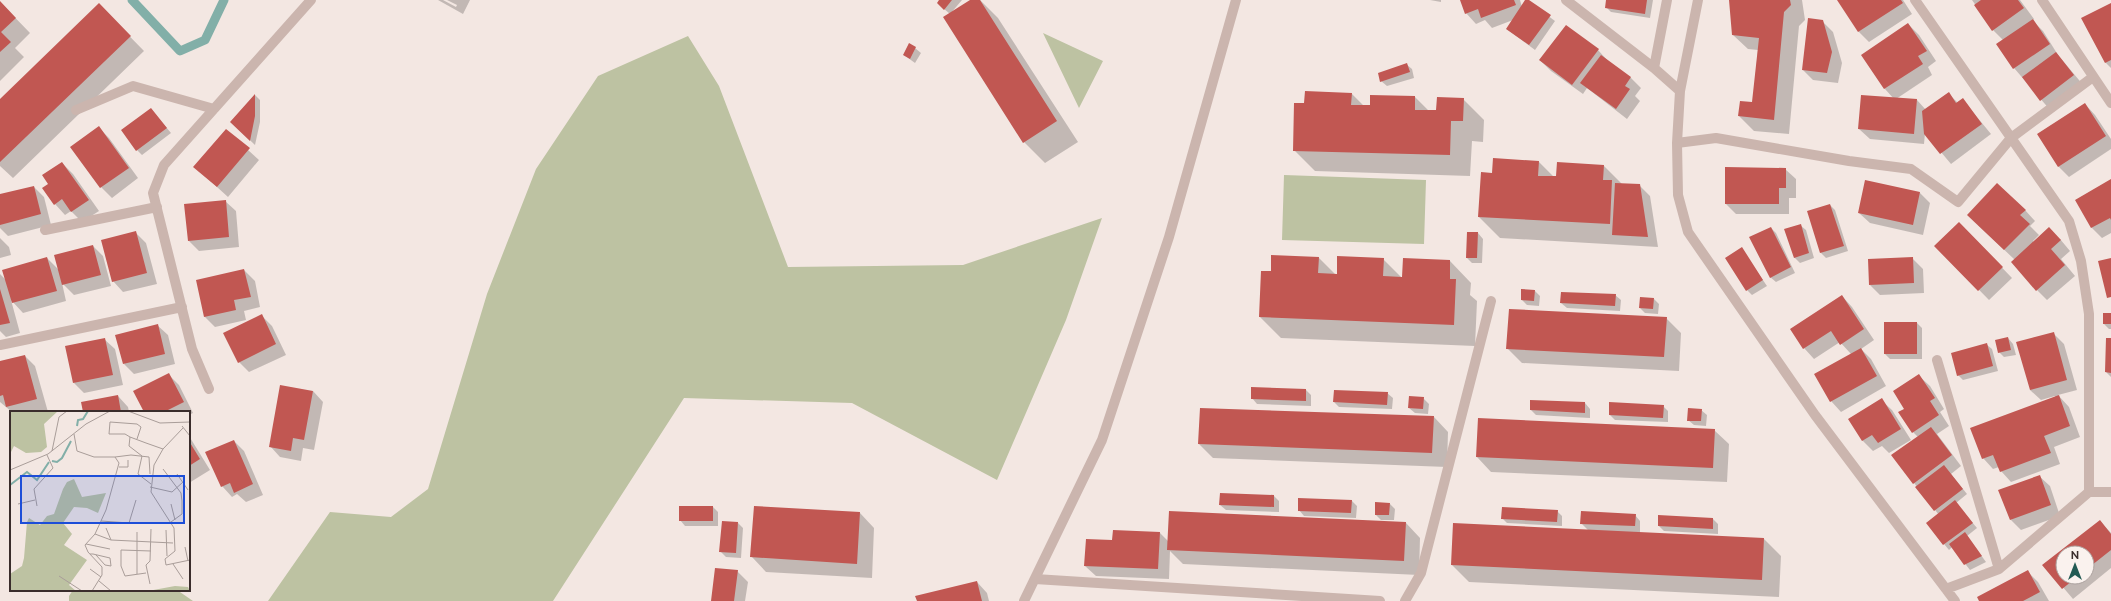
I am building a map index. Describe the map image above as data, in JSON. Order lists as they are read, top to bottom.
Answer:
{
  "north": "top"
}
